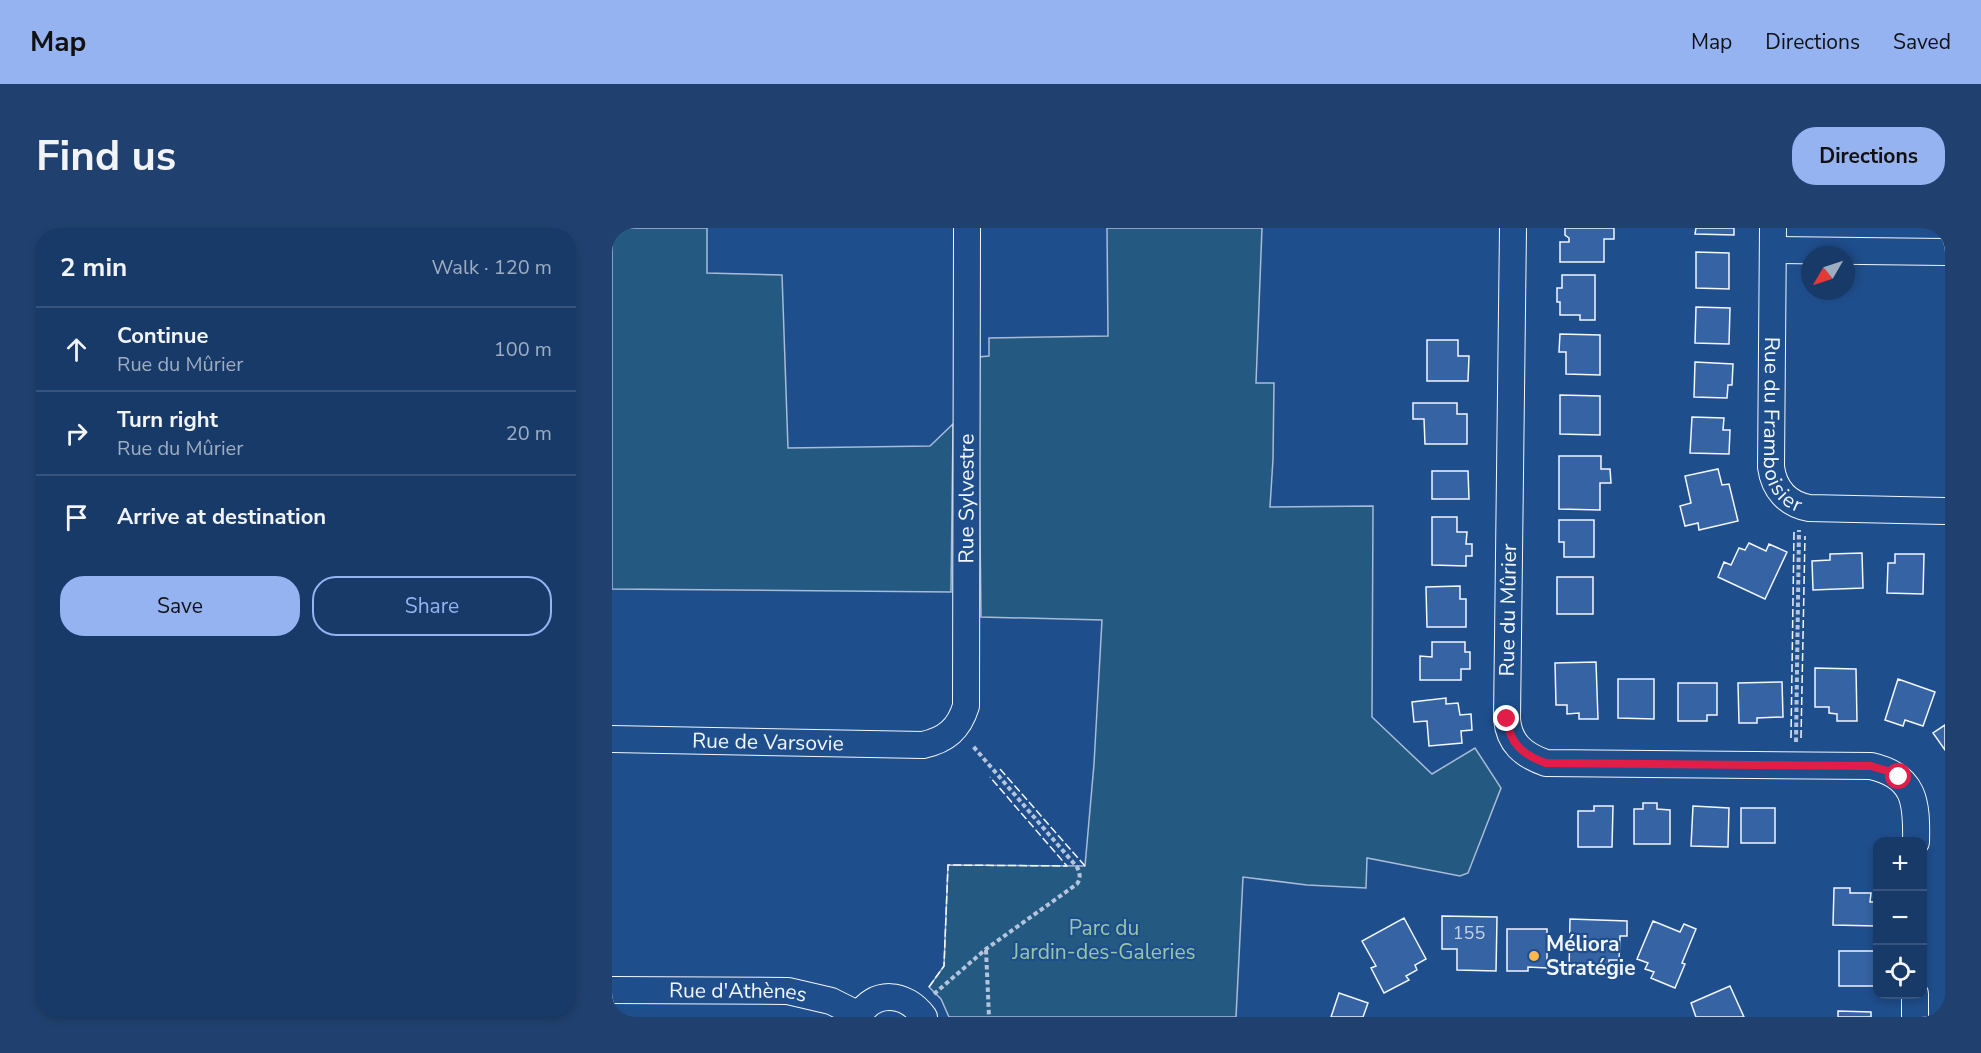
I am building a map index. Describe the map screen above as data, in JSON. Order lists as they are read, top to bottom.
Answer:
{
  "streets": {
    "street": [
      "Rue du Framboisier",
      "Rue Sylvestre",
      "Rue du Mûrier",
      "Rue de Varsovie",
      "Rue d'Athènes"
    ]
  },
  "crossings": [
    ["Rue Sylvestre", "Rue de Varsovie"]
  ],
  "parks": ["Parc du Jardin-des-Galeries"],
  "places": ["Méliora Stratégie"],
  "house_numbers": ["155"],
  "north": "bottom left",
  "page": {
    "header": "Map",
    "nav": ["Map", "Directions", "Saved"],
    "buttons": [
      "Directions",
      ["Save", "Share"]
    ],
    "title": "Find us",
    "heading": ["2 min", "Walk · 120 m"],
    "list": [
      ["Continue", "Rue du Mûrier", "100 m"],
      ["Turn right", "Rue du Mûrier", "20 m"],
      "Arrive at destination"
    ],
    "map_buttons": ["+", "−"]
  }
}
